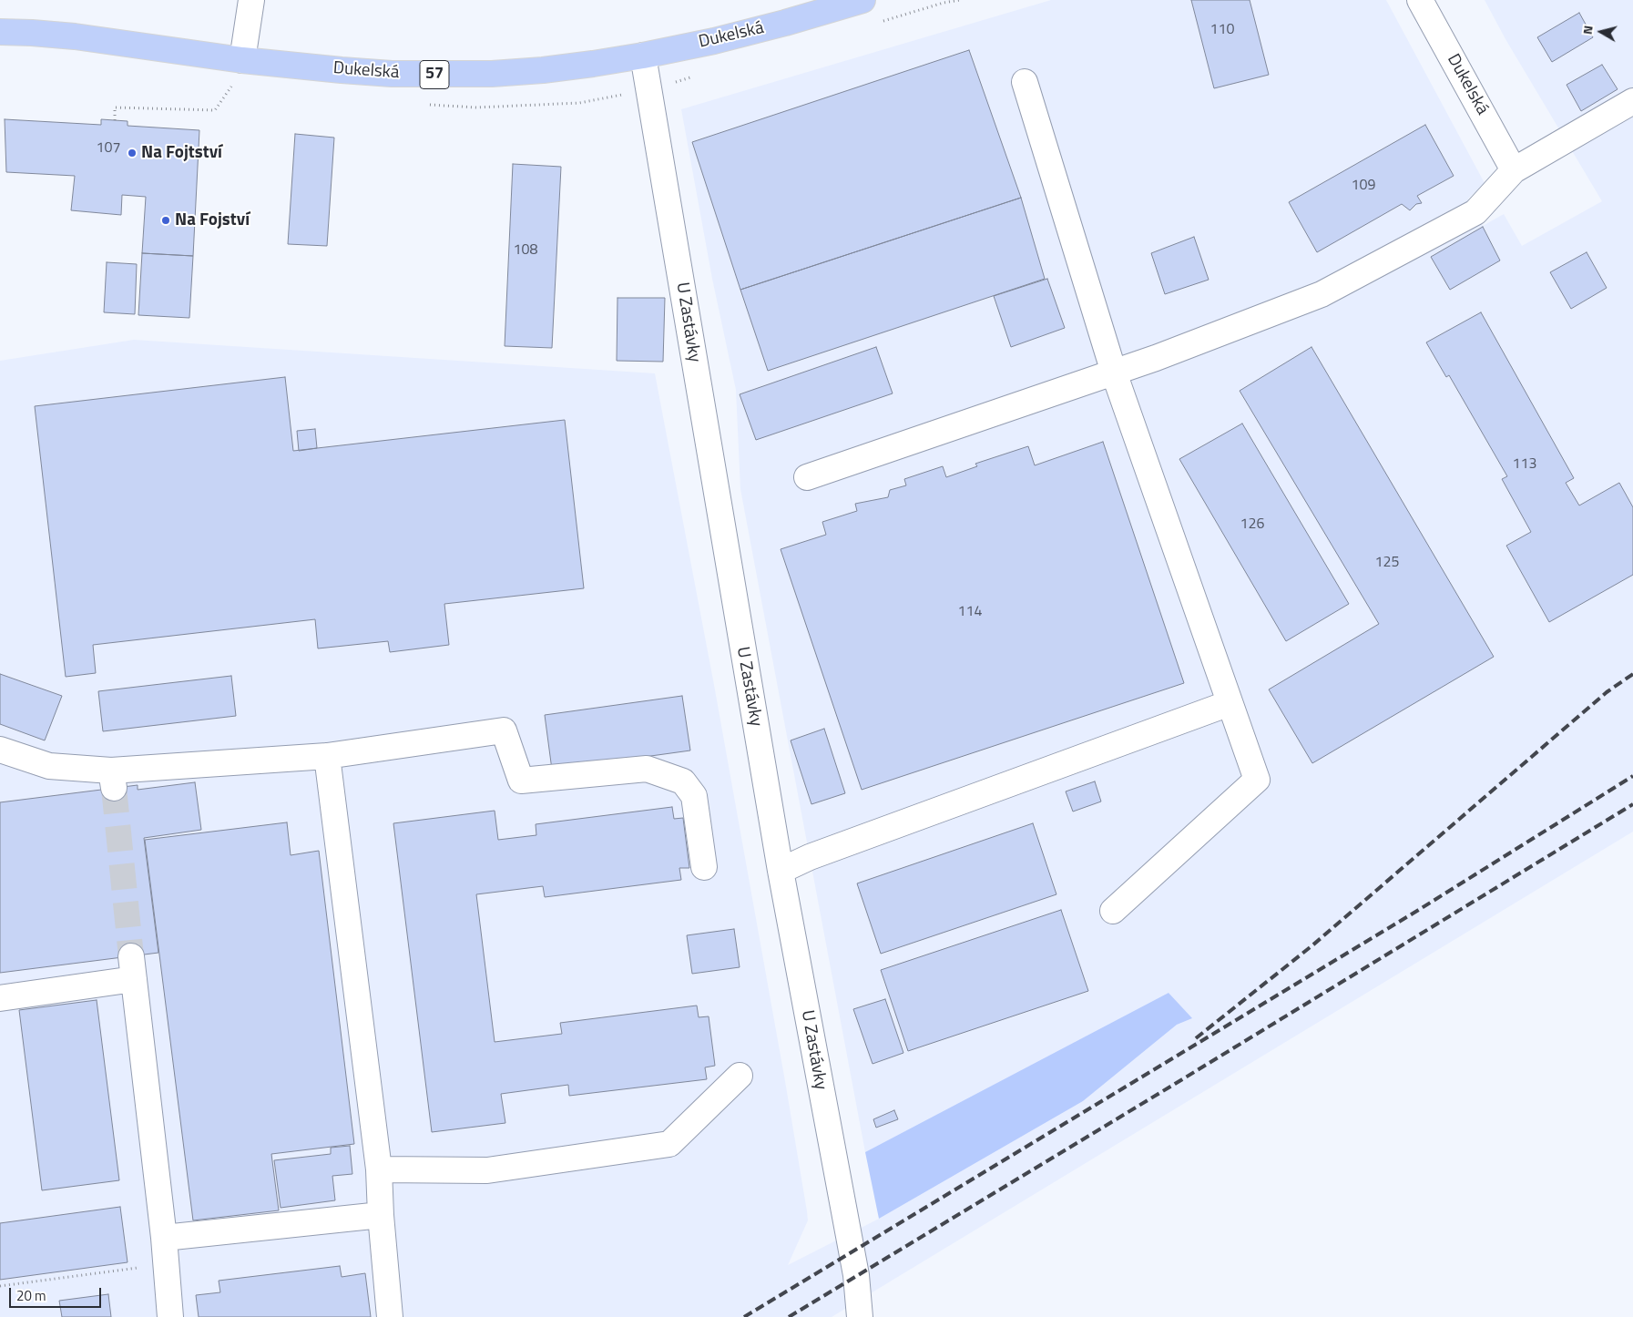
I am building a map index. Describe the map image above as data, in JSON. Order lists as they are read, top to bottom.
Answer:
{
  "streets": {
    "main road": ["Dukelská", "57"],
    "street": ["U Zastávky"]
  },
  "crossings": [
    ["Dukelská", "U Zastávky"]
  ],
  "places": ["Na Fojtství", "Na Fojství"],
  "house_numbers": [
    "110",
    "107",
    "109",
    "108",
    "113",
    "126",
    "125",
    "114"
  ],
  "scale_bar": "20 m",
  "north": "left"
}
